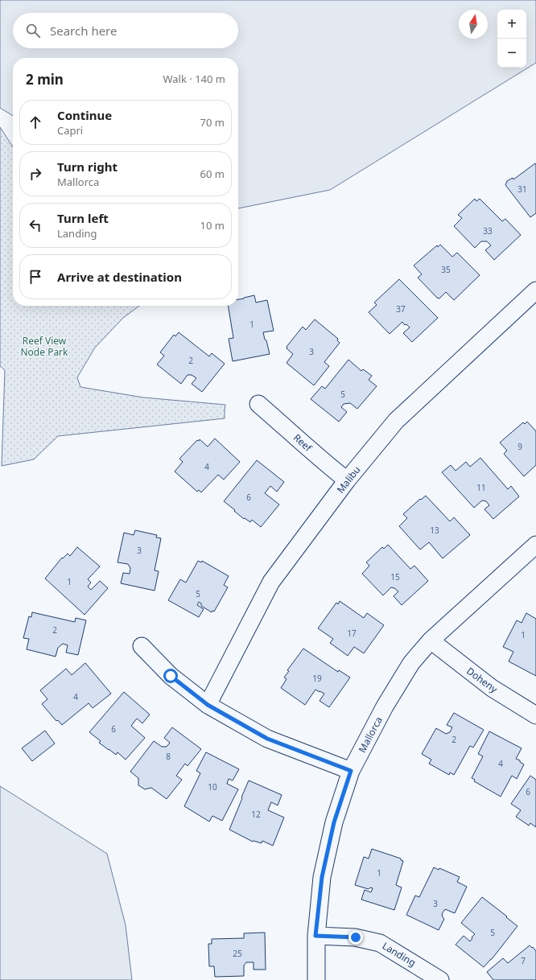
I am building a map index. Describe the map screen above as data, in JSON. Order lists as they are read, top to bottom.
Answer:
{
  "streets": {
    "street": [
      "Reef",
      "Malibu",
      "Doheny",
      "Mallorca",
      "Landing"
    ]
  },
  "crossings": [
    ["Reef", "Malibu"],
    ["Doheny", "Mallorca"],
    ["Mallorca", "Landing"]
  ],
  "parks": ["Reef View Node Park"],
  "house_numbers": [
    "31",
    "33",
    "35",
    "37",
    "1",
    "3",
    "2",
    "5",
    "9",
    "4",
    "11",
    "6",
    "13",
    "3",
    "15",
    "1",
    "5",
    "2",
    "17",
    "1",
    "19",
    "4",
    "6",
    "2",
    "8",
    "4",
    "10",
    "6",
    "12",
    "1",
    "3",
    "5",
    "25",
    "7"
  ],
  "north": "top",
  "page": {
    "map_buttons": ["+", "−"],
    "search": "Search here",
    "heading": ["2 min", "Walk · 140 m"],
    "list": [
      ["Continue", "Capri", "70 m"],
      ["Turn right", "Mallorca", "60 m"],
      ["Turn left", "Landing", "10 m"],
      "Arrive at destination"
    ]
  }
}
